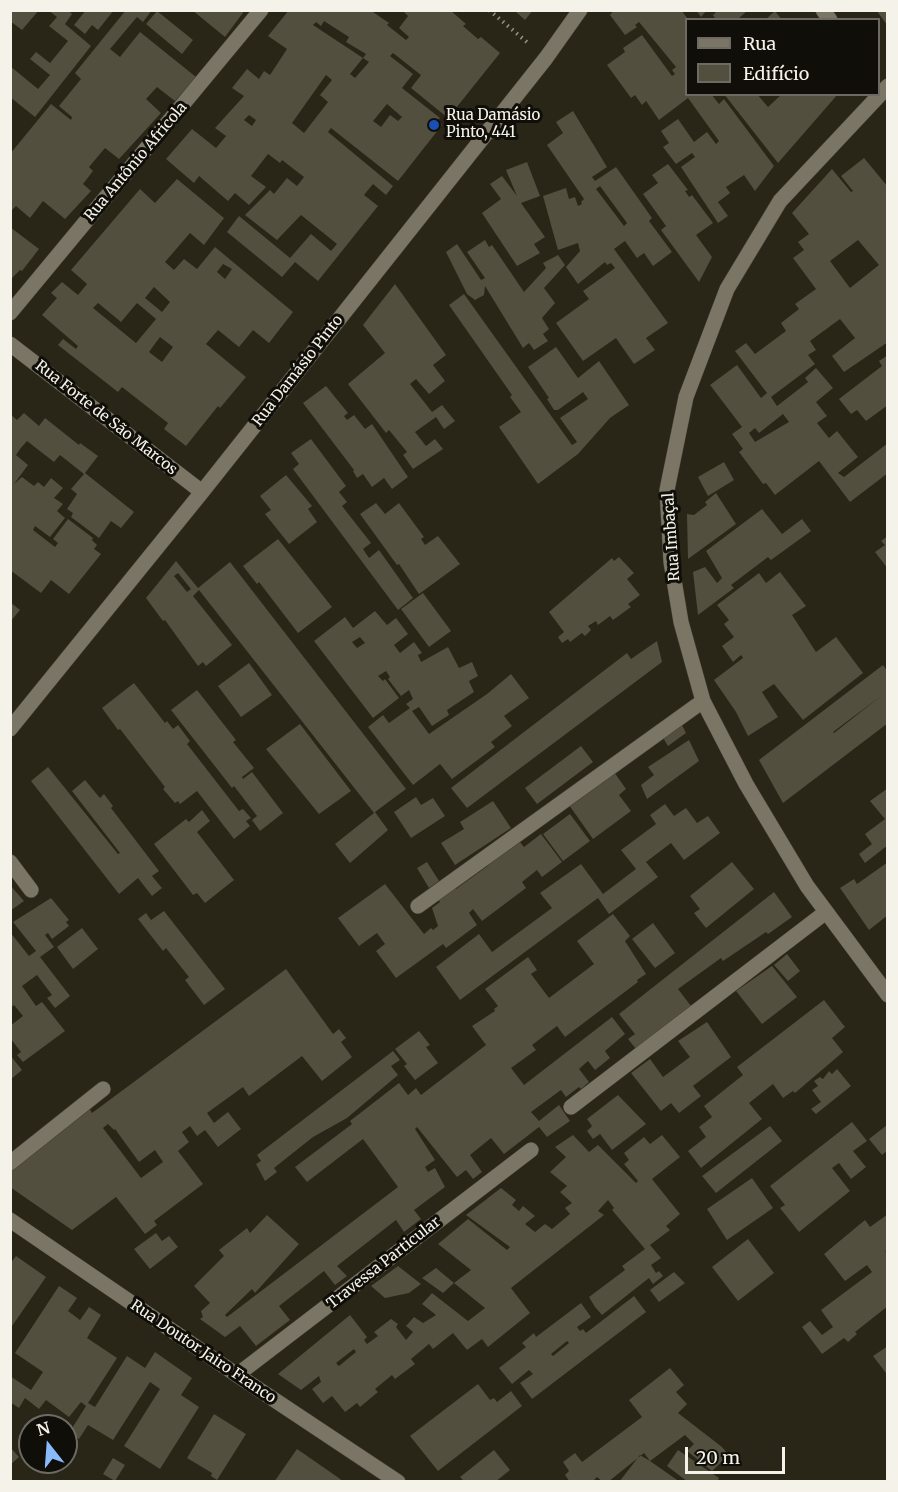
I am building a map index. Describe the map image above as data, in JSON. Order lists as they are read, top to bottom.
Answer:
{
  "streets": {
    "street": [
      "Rua Antônio Africola",
      "Rua Damásio Pinto",
      "Rua Forte de São Marcos",
      "Rua Imbaçal",
      "Travessa Particular",
      "Rua Doutor Jairo Franco"
    ]
  },
  "crossings": [
    ["Rua Damásio Pinto", "Rua Forte de São Marcos"],
    ["Travessa Particular", "Rua Doutor Jairo Franco"]
  ],
  "places": ["Rua Damásio Pinto, 441"],
  "legend": ["Rua", "Edifício"],
  "scale_bar": "20 m",
  "north": "top"
}
